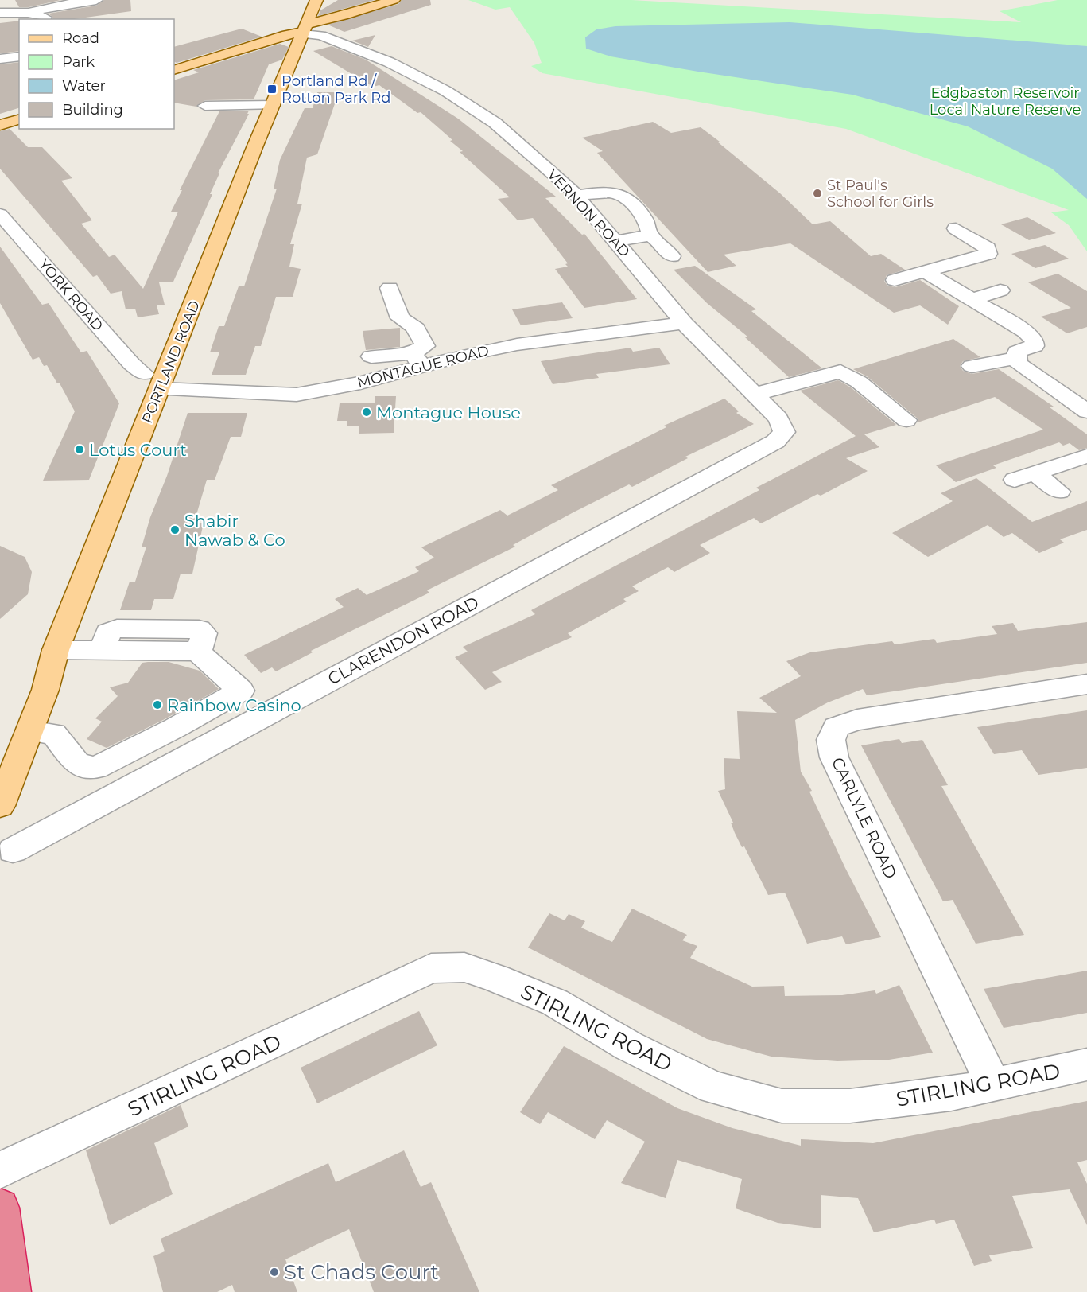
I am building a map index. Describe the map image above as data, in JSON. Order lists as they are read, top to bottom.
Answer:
{
  "streets": {
    "main road": ["PORTLAND ROAD"],
    "street": [
      "VERNON ROAD",
      "YORK ROAD",
      "MONTAGUE ROAD",
      "CLARENDON ROAD",
      "CARLYLE ROAD",
      "STIRLING ROAD"
    ]
  },
  "crossings": [
    ["VERNON ROAD", "PORTLAND ROAD"],
    ["VERNON ROAD", "MONTAGUE ROAD"],
    ["VERNON ROAD", "CLARENDON ROAD"],
    ["PORTLAND ROAD", "MONTAGUE ROAD"],
    ["CARLYLE ROAD", "STIRLING ROAD"]
  ],
  "parks": ["Edgbaston Reservoir Local Nature Reserve"],
  "places": {
    "transit": ["Portland Rd / Rotton Park Rd"],
    "other": [
      "St Paul's School for Girls",
      "Montague House",
      "Lotus Court",
      "Shabir Nawab & Co",
      "Rainbow Casino",
      "St Chads Court"
    ]
  },
  "legend": [
    "Road",
    "Park",
    "Water",
    "Building"
  ]
}
